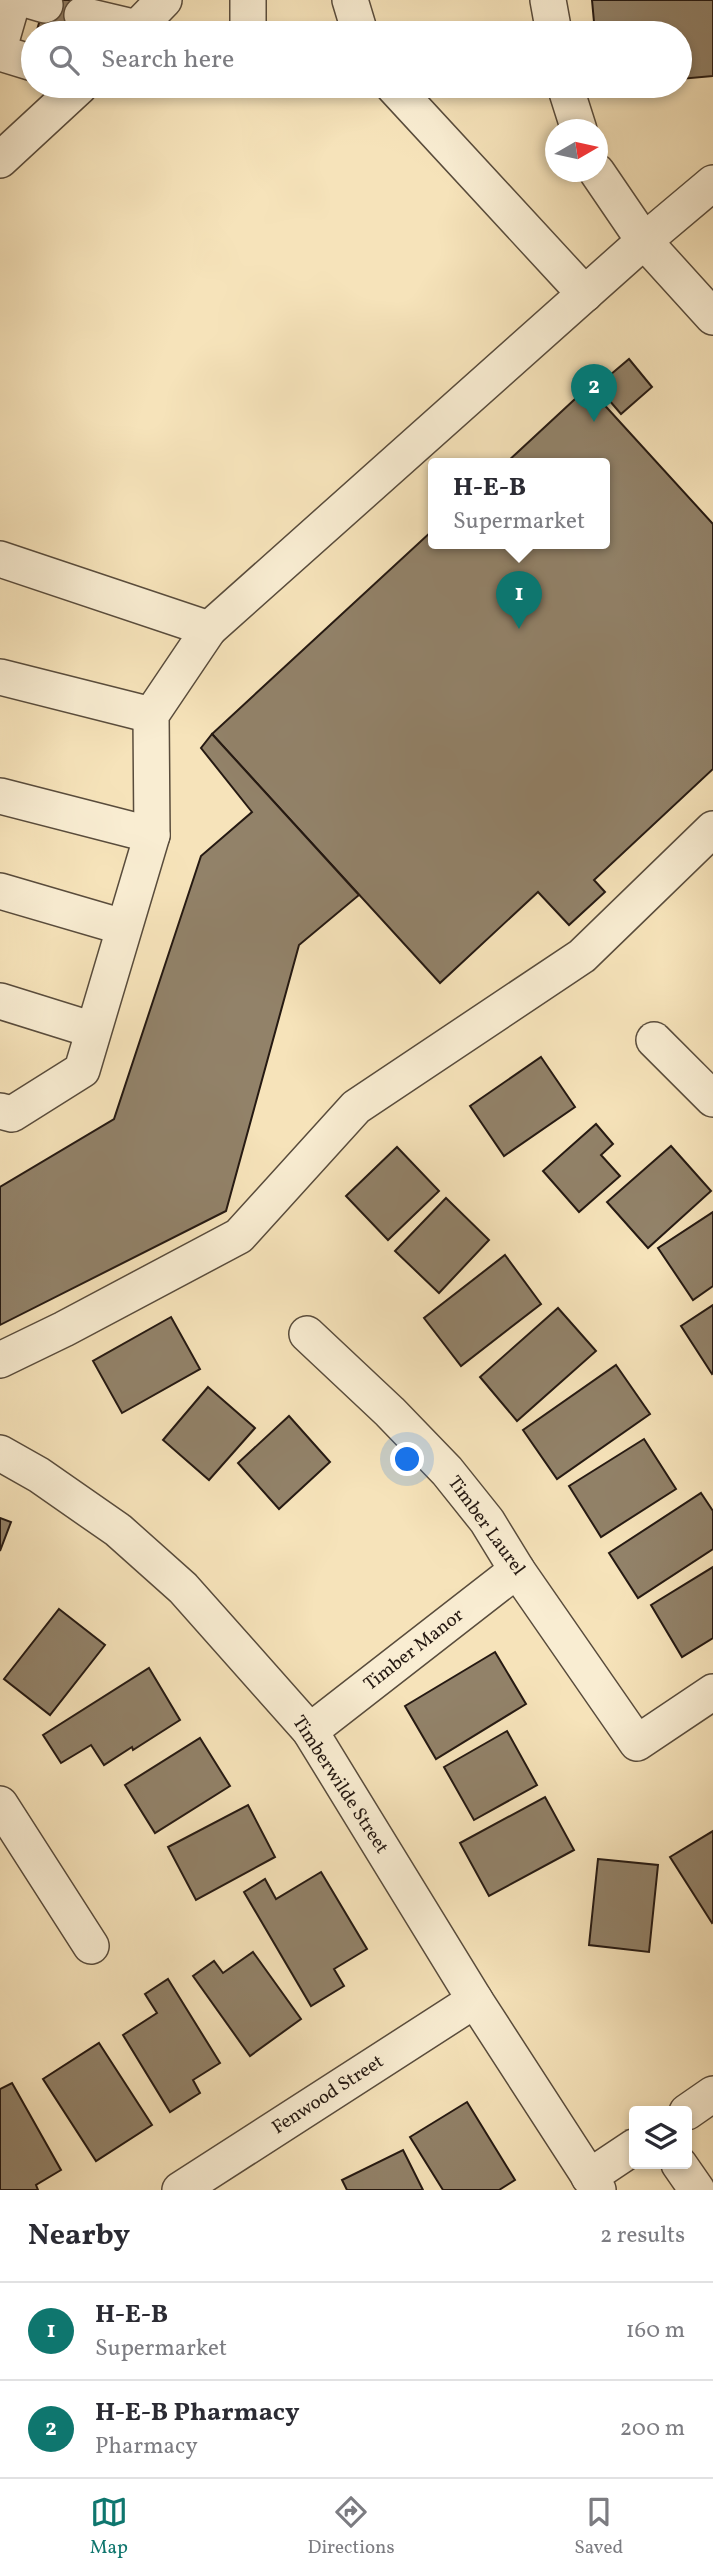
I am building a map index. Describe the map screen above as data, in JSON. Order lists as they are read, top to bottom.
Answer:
{
  "streets": {
    "street": [
      "Timber Laurel",
      "Timber Manor",
      "Timberwilde Street",
      "Fenwood Street"
    ]
  },
  "crossings": [
    ["Timber Laurel", "Timber Manor"],
    ["Timber Manor", "Timberwilde Street"],
    ["Timberwilde Street", "Fenwood Street"]
  ],
  "north": "right",
  "page": {
    "search": "Search here",
    "pins": ["2", "1"],
    "popup": ["H-E-B", "Supermarket"],
    "heading": ["Nearby", "2 results"],
    "list": [
      {
        "mark": "1",
        "name": "H-E-B",
        "note": "Supermarket",
        "value": "160 m"
      },
      {
        "mark": "2",
        "name": "H-E-B Pharmacy",
        "note": "Pharmacy",
        "value": "200 m"
      }
    ],
    "nav": ["Map", "Directions", "Saved"]
  }
}
